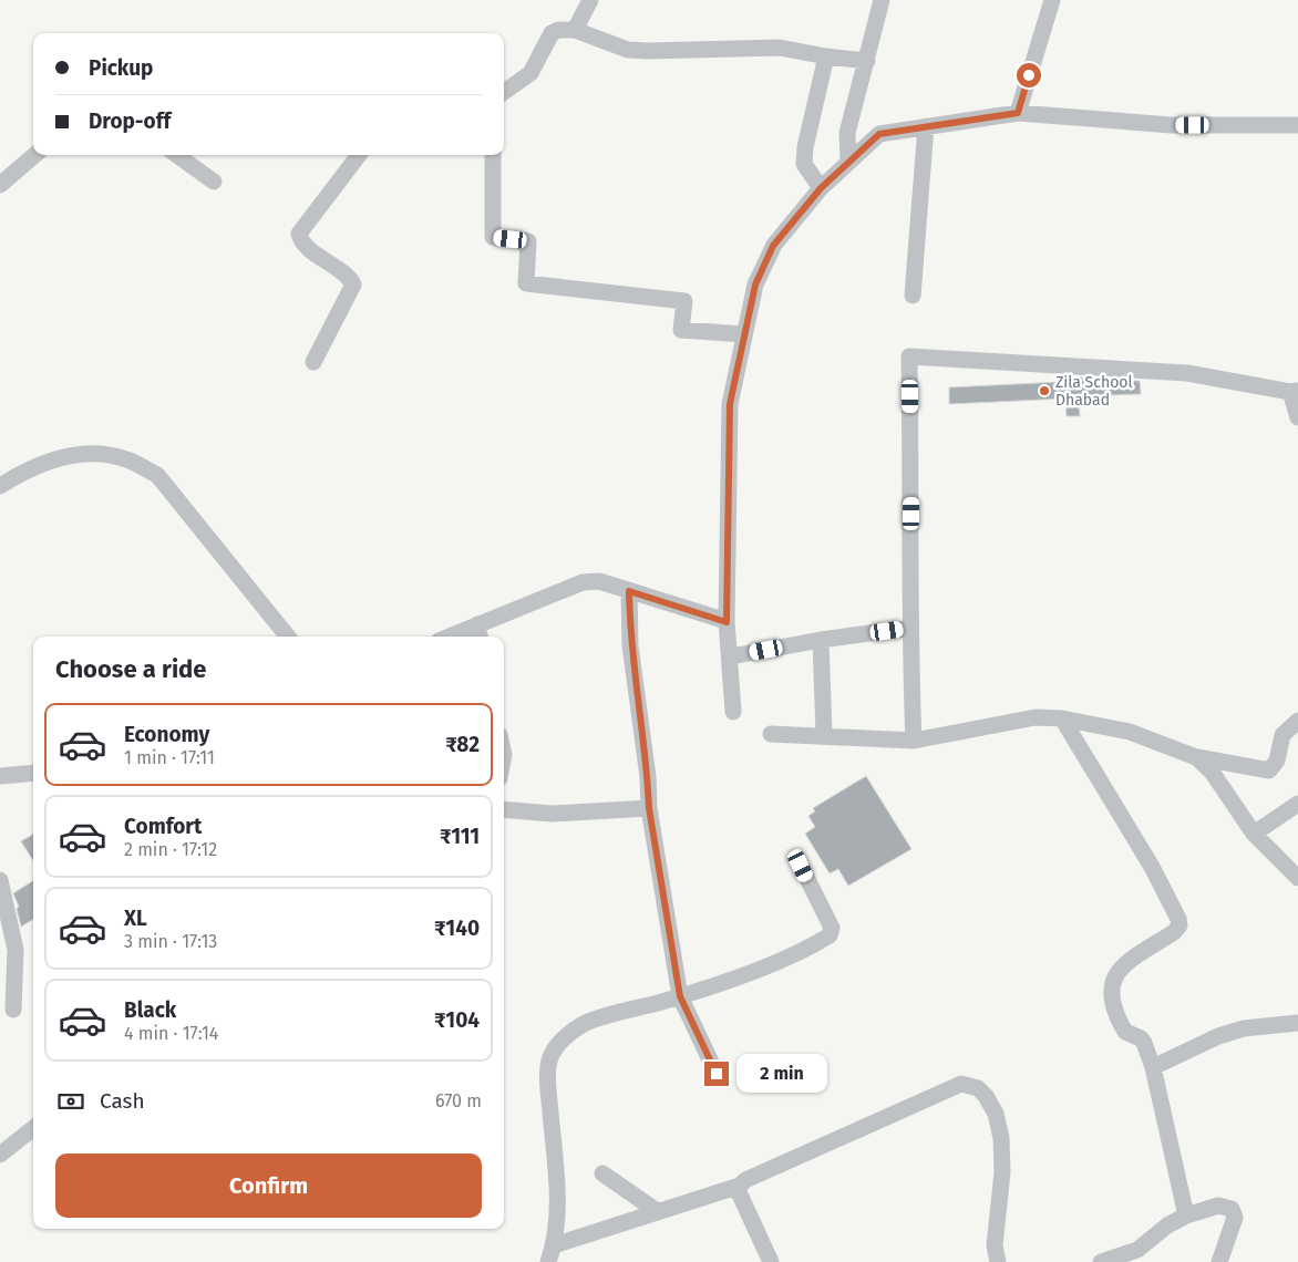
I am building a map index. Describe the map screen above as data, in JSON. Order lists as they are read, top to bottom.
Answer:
{
  "places": ["Zila School Dhabad"],
  "page": {
    "banner": ["Pickup", "Drop-off"],
    "heading": "Choose a ride",
    "list": [
      {
        "name": "Economy",
        "note": "1 min · 17:11",
        "value": "₹82"
      },
      {
        "name": "Comfort",
        "note": "2 min · 17:12",
        "value": "₹111"
      },
      {
        "name": "XL",
        "note": "3 min · 17:13",
        "value": "₹140"
      },
      {
        "name": "Black",
        "note": "4 min · 17:14",
        "value": "₹104"
      }
    ],
    "bubble": "2 min",
    "pay": ["Cash", "670 m"],
    "buttons": "Confirm"
  }
}
